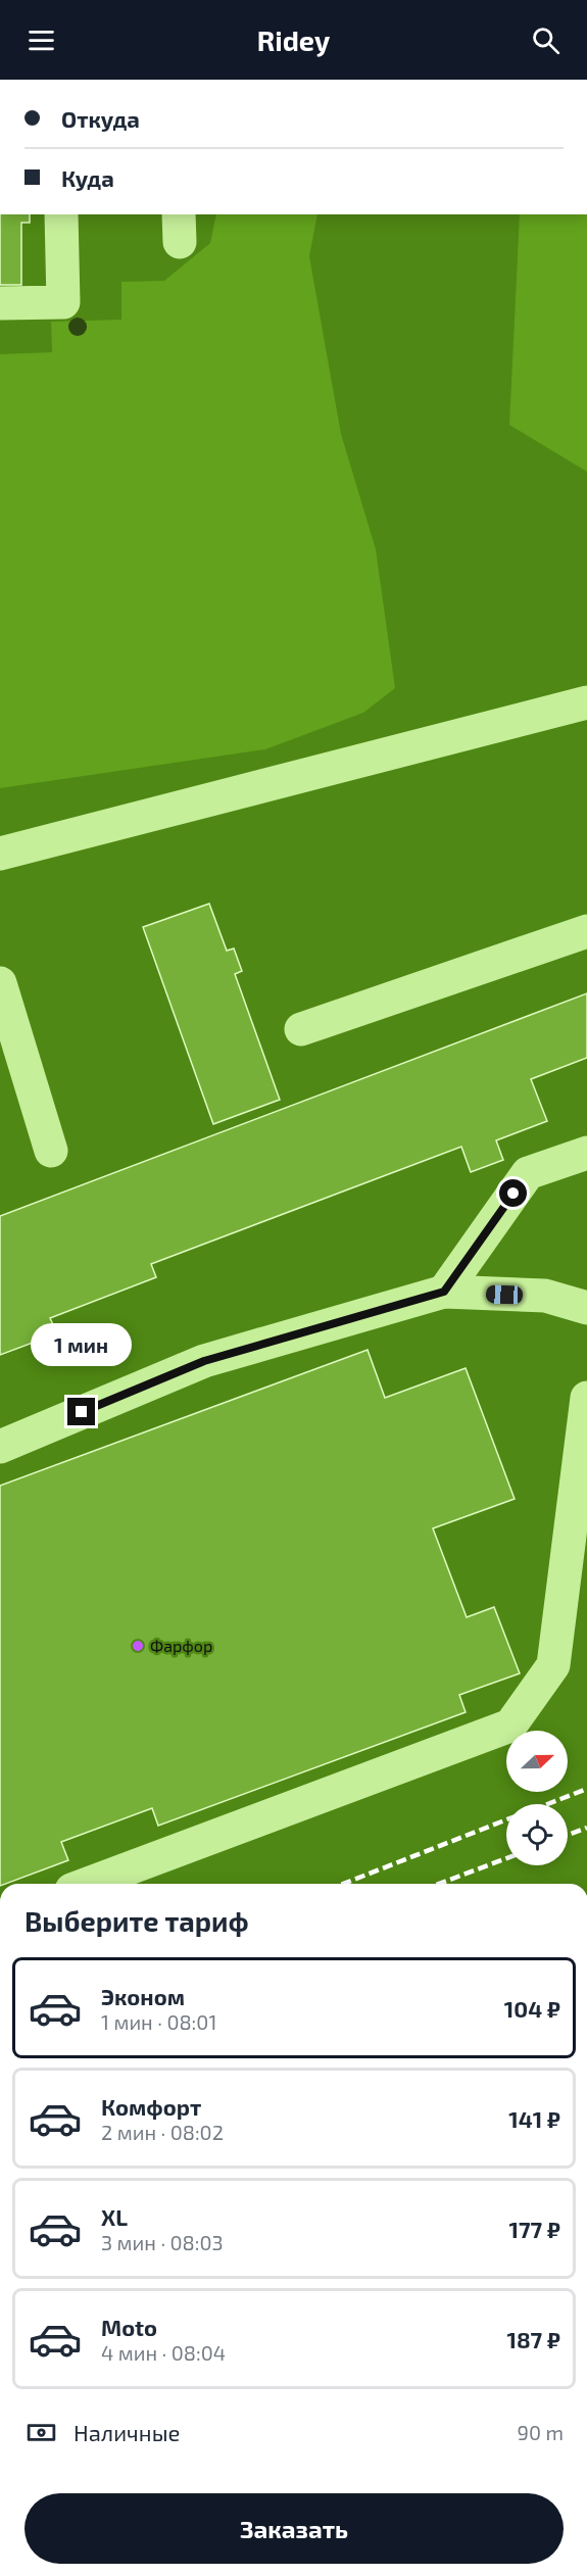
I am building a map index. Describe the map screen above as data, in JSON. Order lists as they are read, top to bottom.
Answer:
{
  "places": ["Фарфор"],
  "north": "right",
  "page": {
    "header": "Ridey",
    "banner": ["Откуда", "Куда"],
    "bubble": "1 мин",
    "heading": "Выберите тариф",
    "list": [
      {
        "name": "Эконом",
        "note": "1 мин · 08:01",
        "value": "104 ₽"
      },
      {
        "name": "Комфорт",
        "note": "2 мин · 08:02",
        "value": "141 ₽"
      },
      {
        "name": "XL",
        "note": "3 мин · 08:03",
        "value": "177 ₽"
      },
      {
        "name": "Moto",
        "note": "4 мин · 08:04",
        "value": "187 ₽"
      }
    ],
    "pay": ["Наличные", "90 m"],
    "buttons": "Заказать"
  }
}
